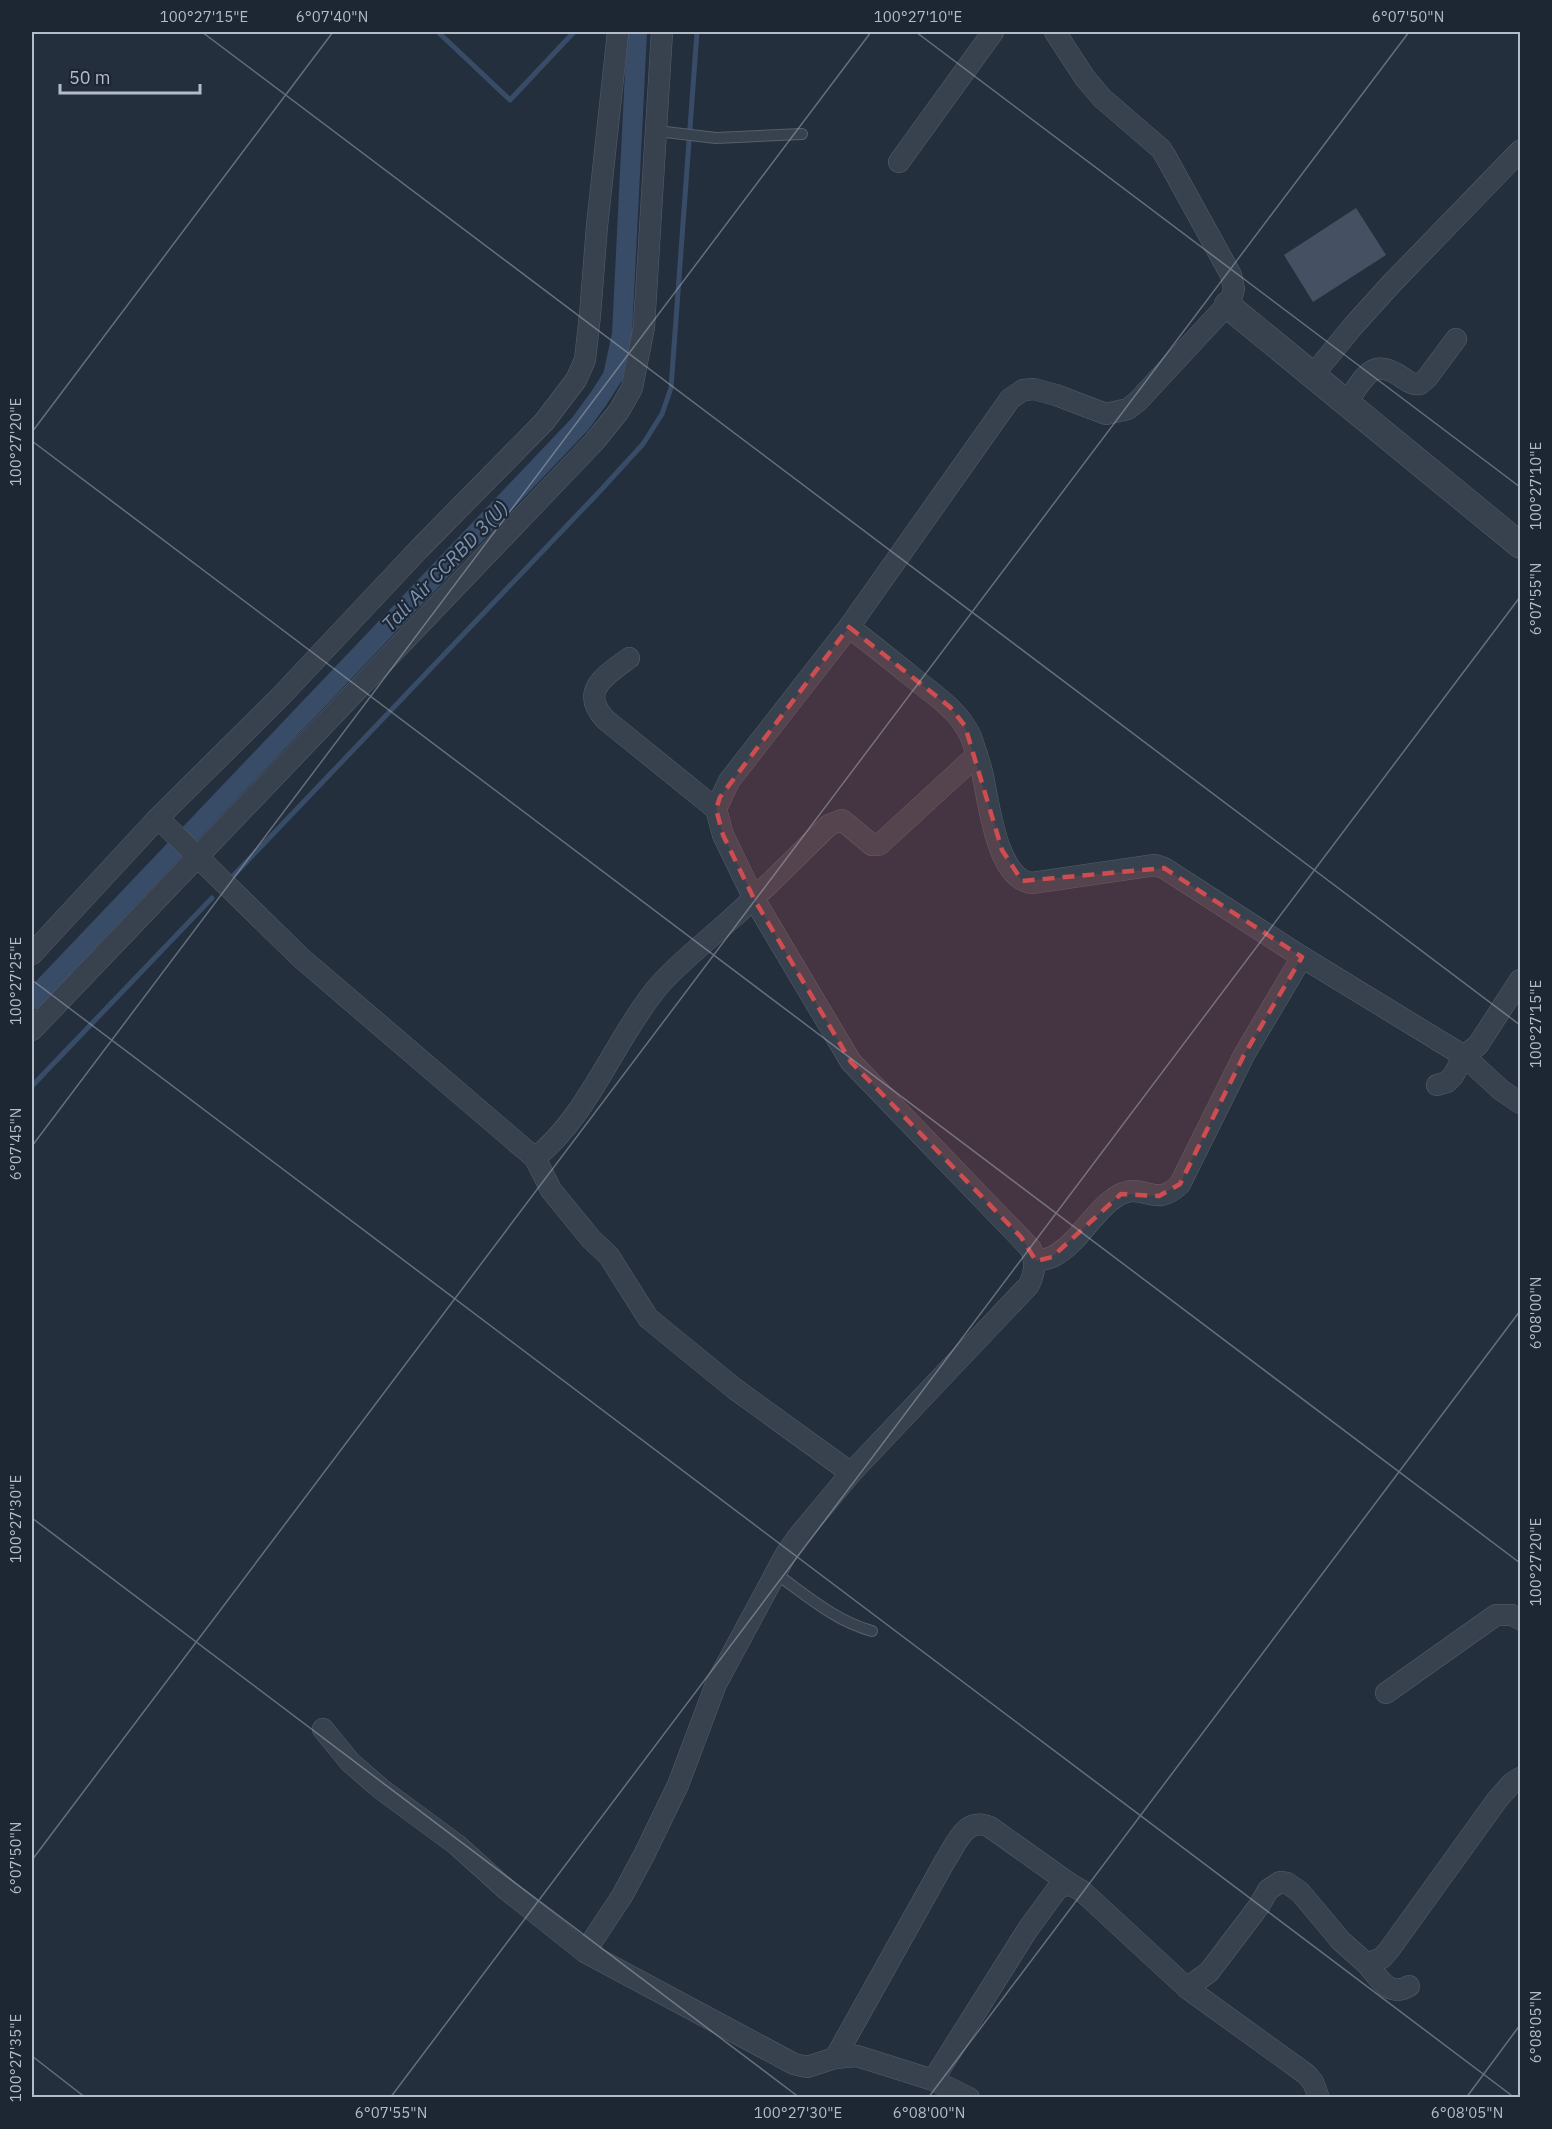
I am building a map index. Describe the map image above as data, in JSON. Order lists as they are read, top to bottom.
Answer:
{
  "water": ["Tali Air CCRBD 3(U)"],
  "scale_bar": "50 m",
  "coordinates": [
    "100°27'15\"E",
    "6°07'40\"N",
    "100°27'10\"E",
    "6°07'50\"N",
    "100°27'20\"E",
    "6°07'55\"N",
    "100°27'25\"E",
    "6°07'45\"N",
    "6°08'00\"N",
    "100°27'30\"E",
    "6°08'05\"N",
    "100°27'35\"E"
  ]
}
